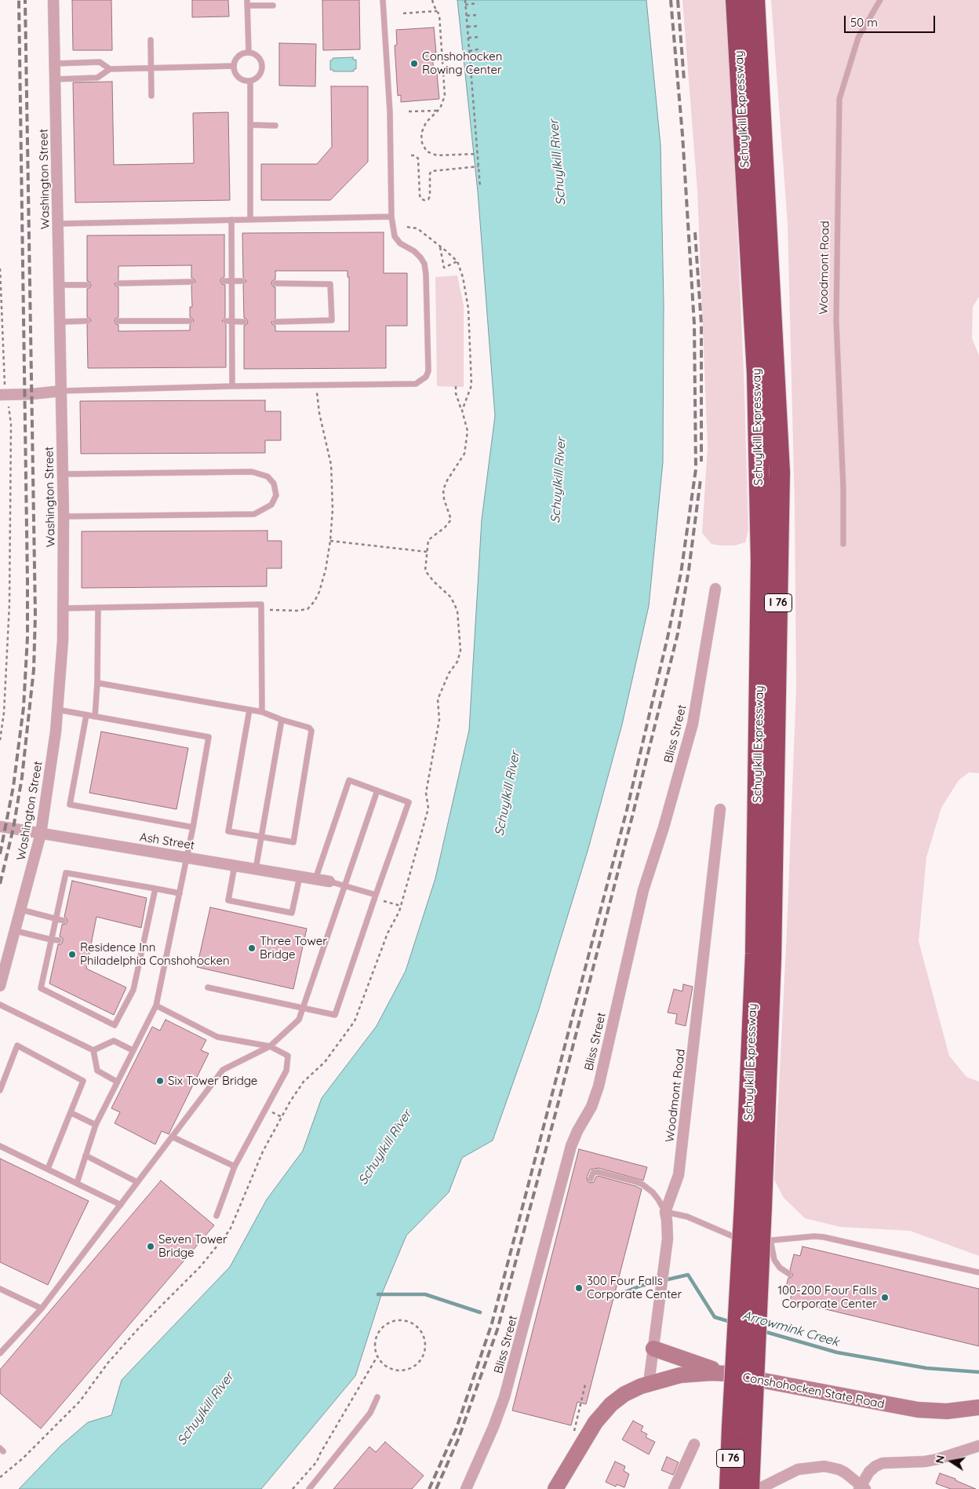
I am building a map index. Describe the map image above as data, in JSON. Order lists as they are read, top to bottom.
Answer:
{
  "streets": {
    "highway": ["Schuylkill Expressway", "I 76"],
    "main road": ["Conshohocken State Road"],
    "street": [
      "Washington Street",
      "Woodmont Road",
      "Bliss Street",
      "Ash Street"
    ]
  },
  "crossings": [
    ["Washington Street", "Ash Street"],
    ["Woodmont Road", "Conshohocken State Road"]
  ],
  "water": ["Schuylkill River", "Arrowmink Creek"],
  "places": [
    "Conshohocken Rowing Center",
    "Three Tower Bridge",
    "Residence Inn Philadelphia Conshohocken",
    "Six Tower Bridge",
    "Seven Tower Bridge",
    "300 Four Falls Corporate Center",
    "100-200 Four Falls Corporate Center"
  ],
  "scale_bar": "50 m",
  "north": "left"
}
